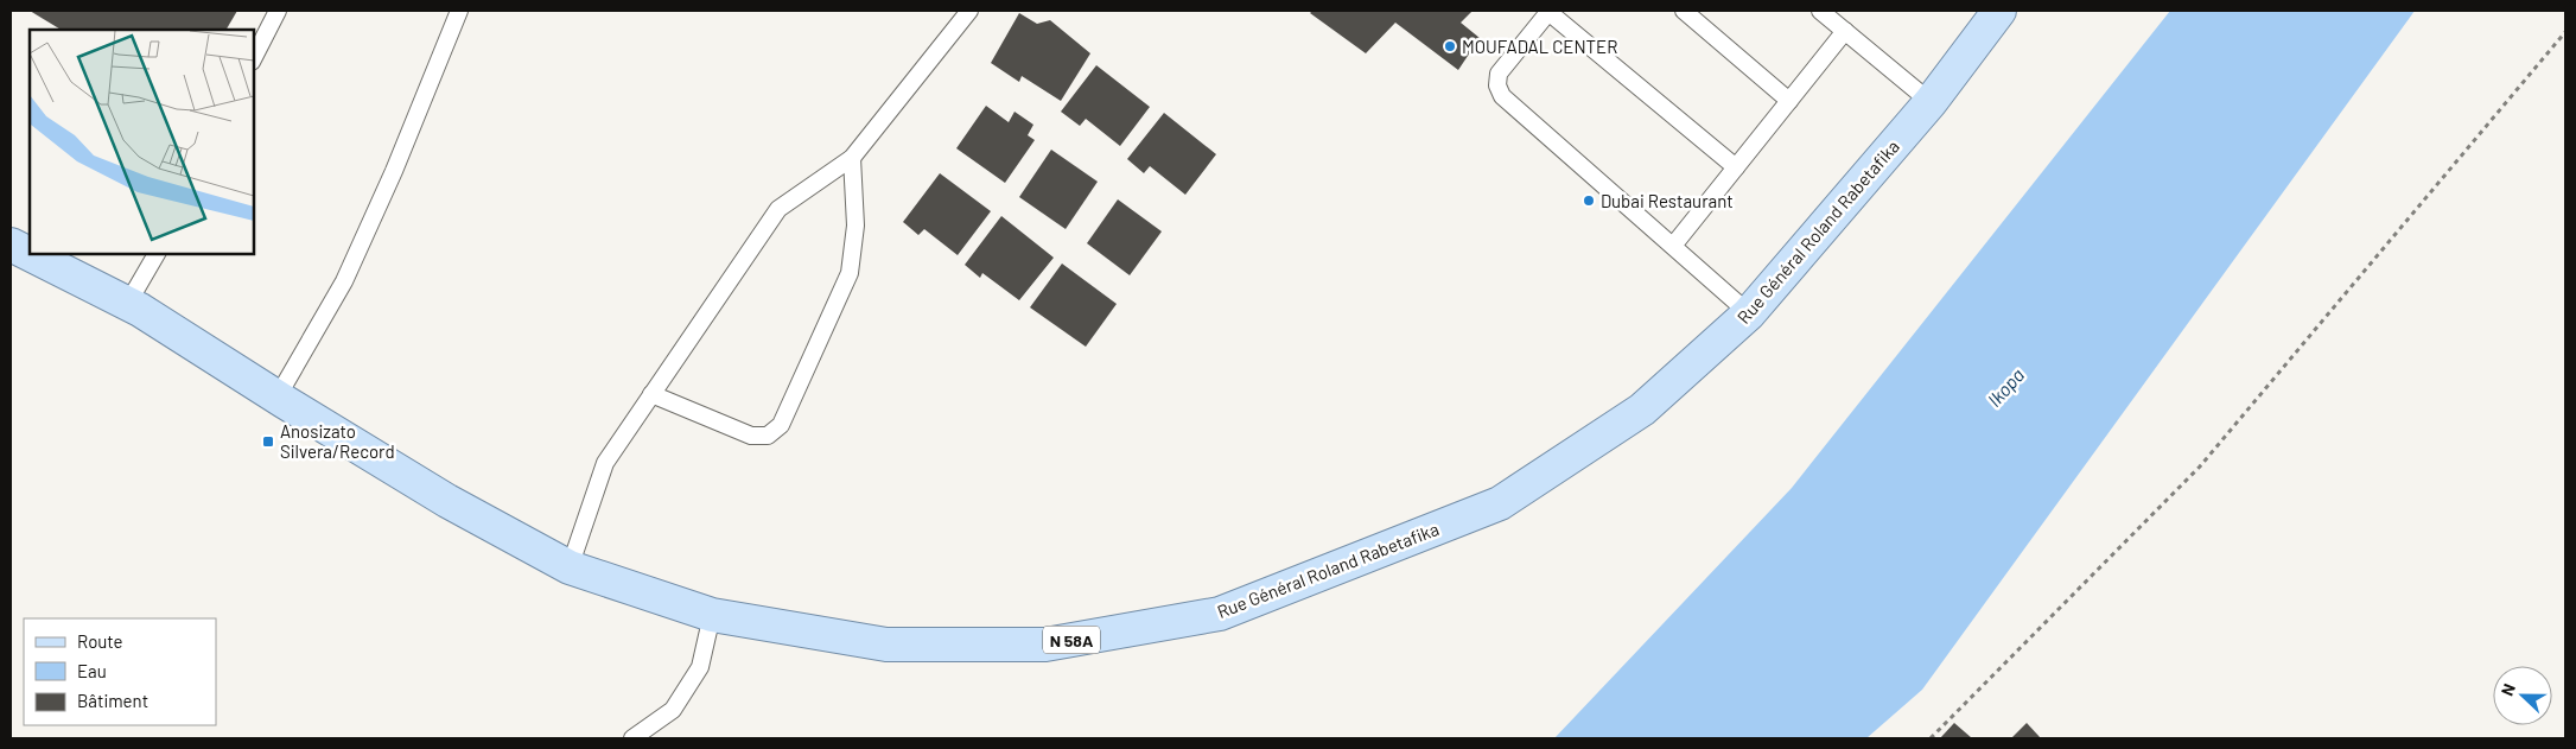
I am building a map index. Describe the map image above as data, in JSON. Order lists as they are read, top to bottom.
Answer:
{
  "streets": {
    "main road": ["Rue Général Roland Rabetafika", "N 58A"]
  },
  "water": ["Ikopa"],
  "places": {
    "other": ["MOUFADAL CENTER", "Dubai Restaurant"],
    "transit": ["Anosizato Silvera/Record"]
  },
  "legend": ["Route", "Eau", "Bâtiment"],
  "north": "left"
}
